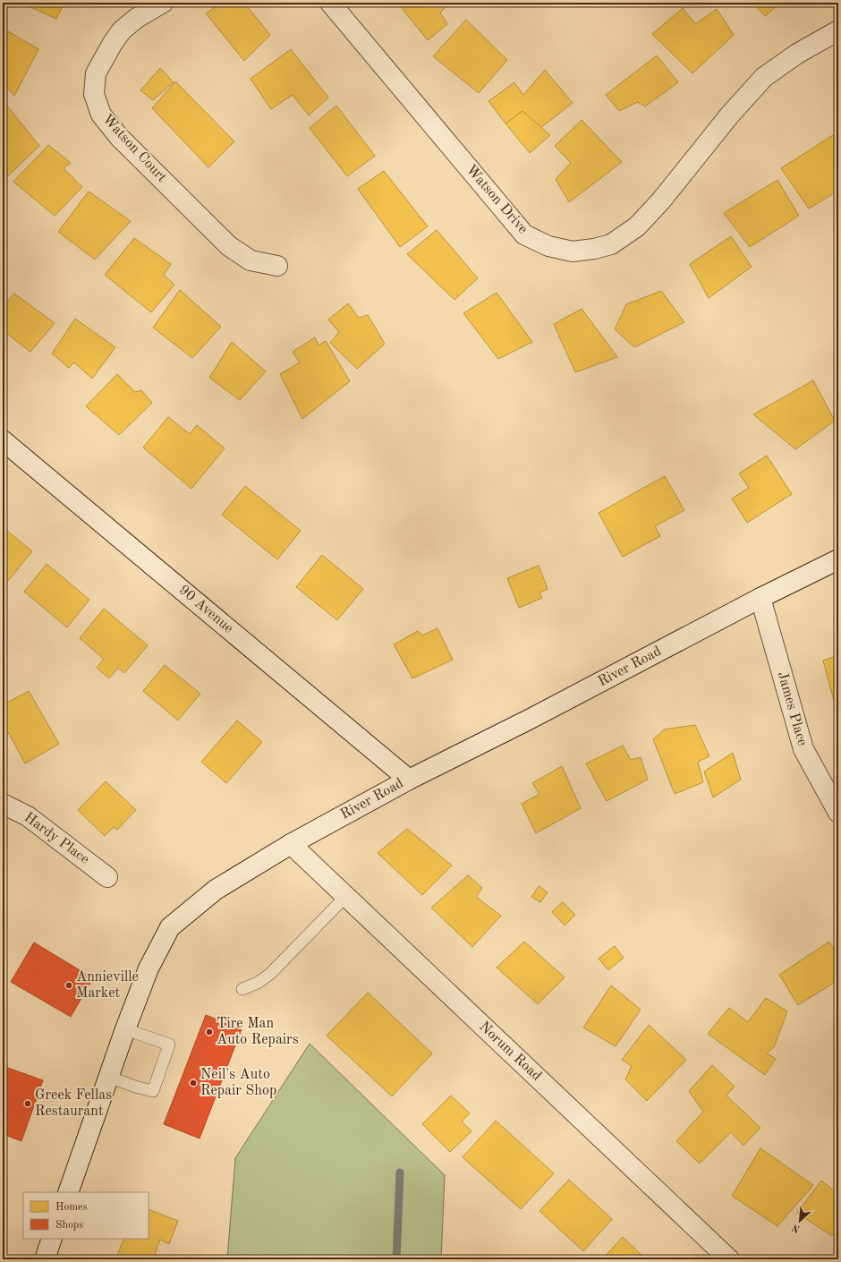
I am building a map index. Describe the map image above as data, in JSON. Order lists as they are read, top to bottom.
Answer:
{
  "streets": {
    "street": [
      "Watson Court",
      "Watson Drive",
      "90 Avenue",
      "River Road",
      "James Place",
      "Hardy Place",
      "Norum Road"
    ]
  },
  "crossings": [
    ["90 Avenue", "River Road"],
    ["River Road", "James Place"],
    ["River Road", "Norum Road"]
  ],
  "places": [
    "Annieville Market",
    "Tire Man Auto Repairs",
    "Neil's Auto Repair Shop",
    "Greek Fellas Restaurant"
  ],
  "legend": ["Homes", "Shops"],
  "north": "bottom left"
}
